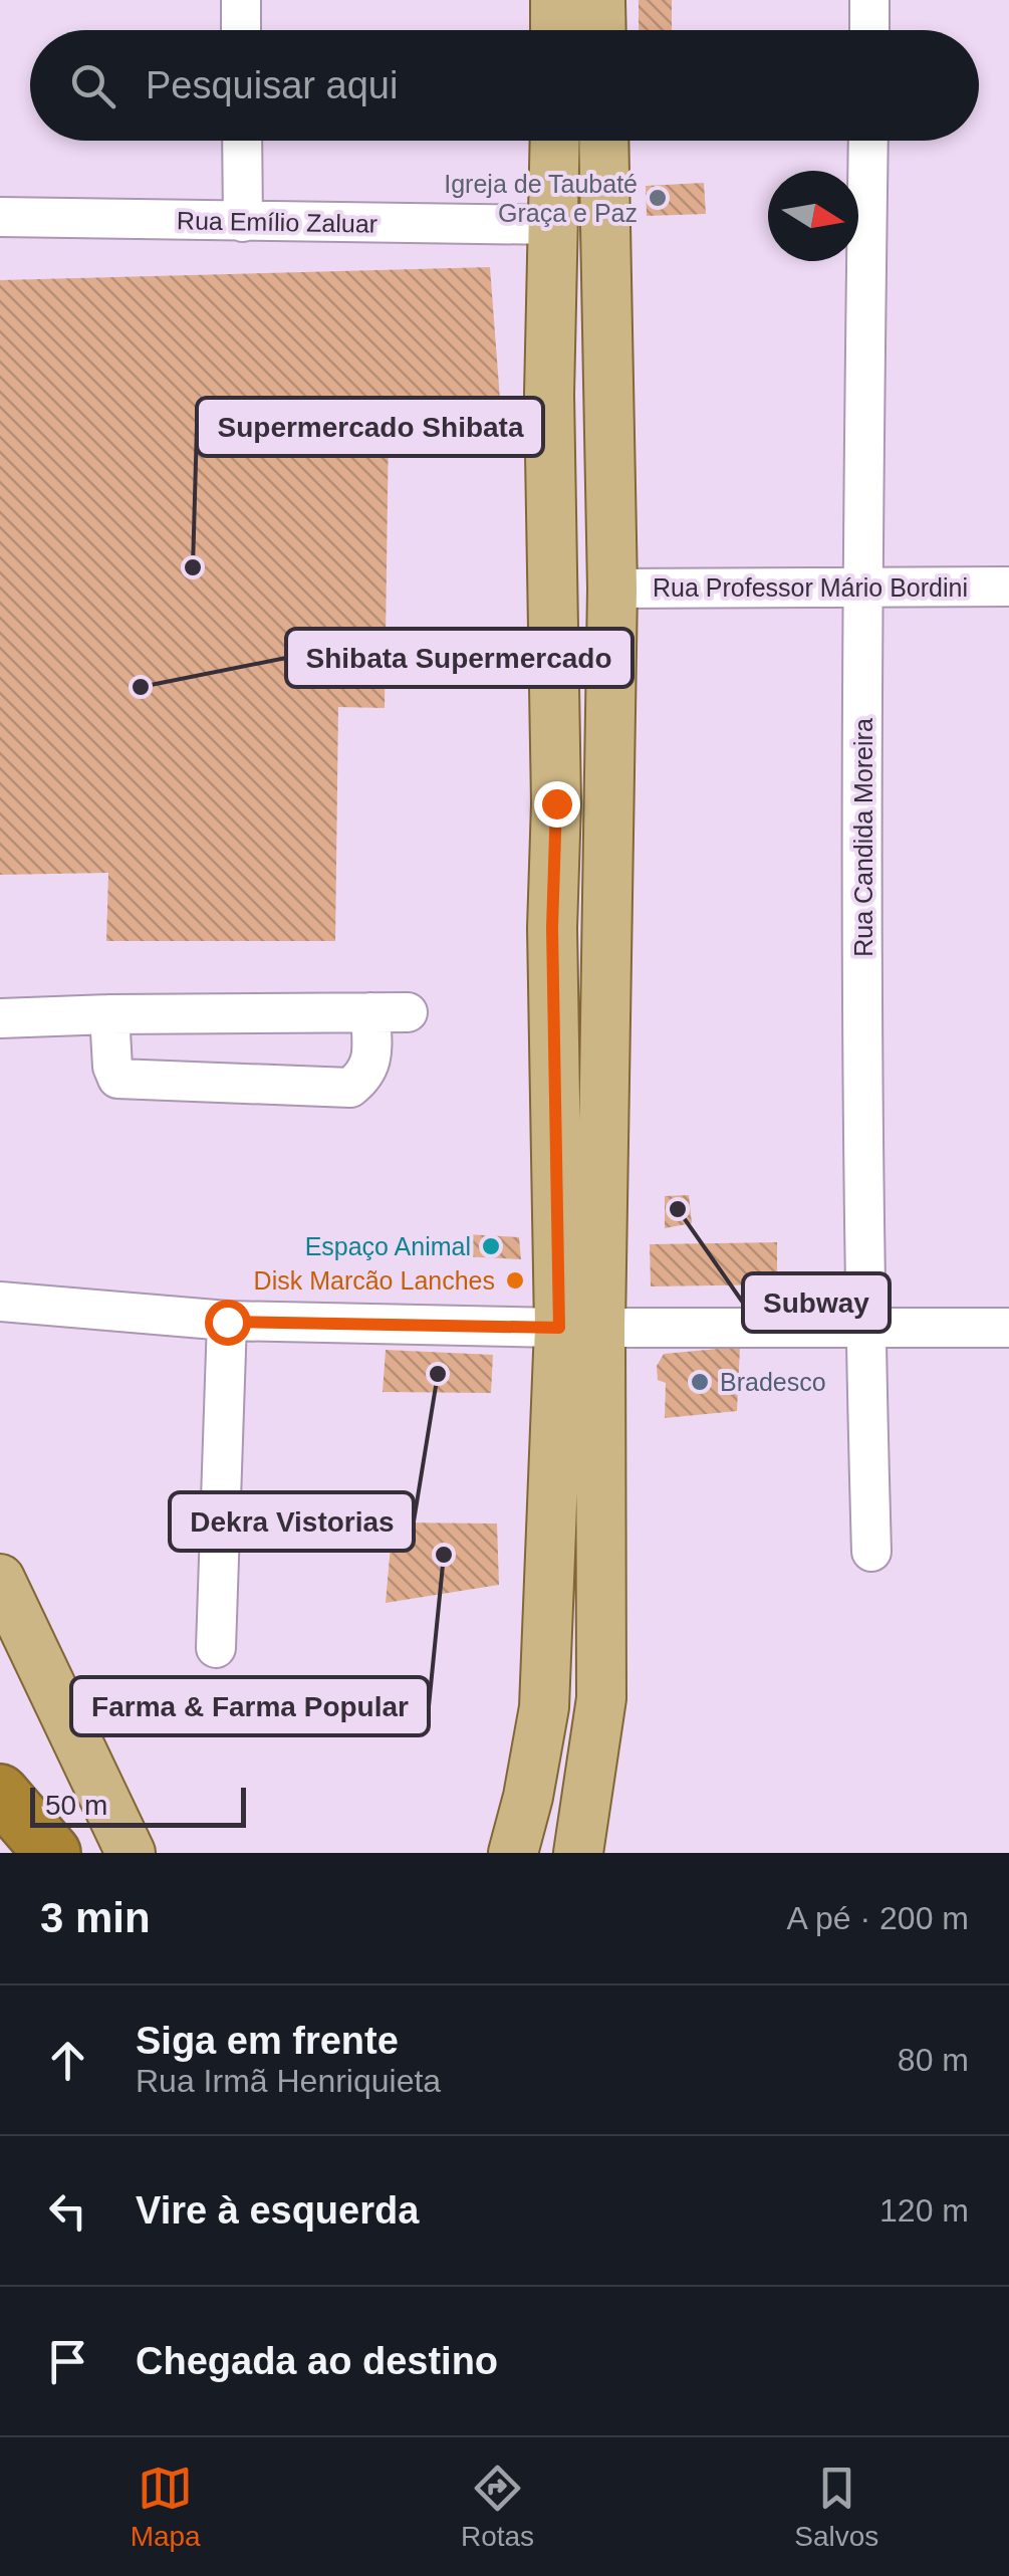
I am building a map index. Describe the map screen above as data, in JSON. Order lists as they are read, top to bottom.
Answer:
{
  "streets": {
    "street": ["Rua Emílio Zaluar", "Rua Professor Mário Bordini", "Rua Candida Moreira"]
  },
  "crossings": [
    ["Rua Professor Mário Bordini", "Rua Candida Moreira"]
  ],
  "places": [
    "Igreja de Taubaté Graça e Paz",
    "Supermercado Shibata",
    "Shibata Supermercado",
    "Subway",
    "Espaço Animal",
    "Disk Marcão Lanches",
    "Dekra Vistorias",
    "Bradesco",
    "Farma & Farma Popular"
  ],
  "scale_bar": "50 m",
  "north": "right",
  "page": {
    "search": "Pesquisar aqui",
    "scale": "50 m",
    "heading": ["3 min", "A pé · 200 m"],
    "list": [
      ["Siga em frente", "Rua Irmã Henriquieta", "80 m"],
      ["Vire à esquerda", "120 m"],
      "Chegada ao destino"
    ],
    "nav": ["Mapa", "Rotas", "Salvos"]
  }
}
